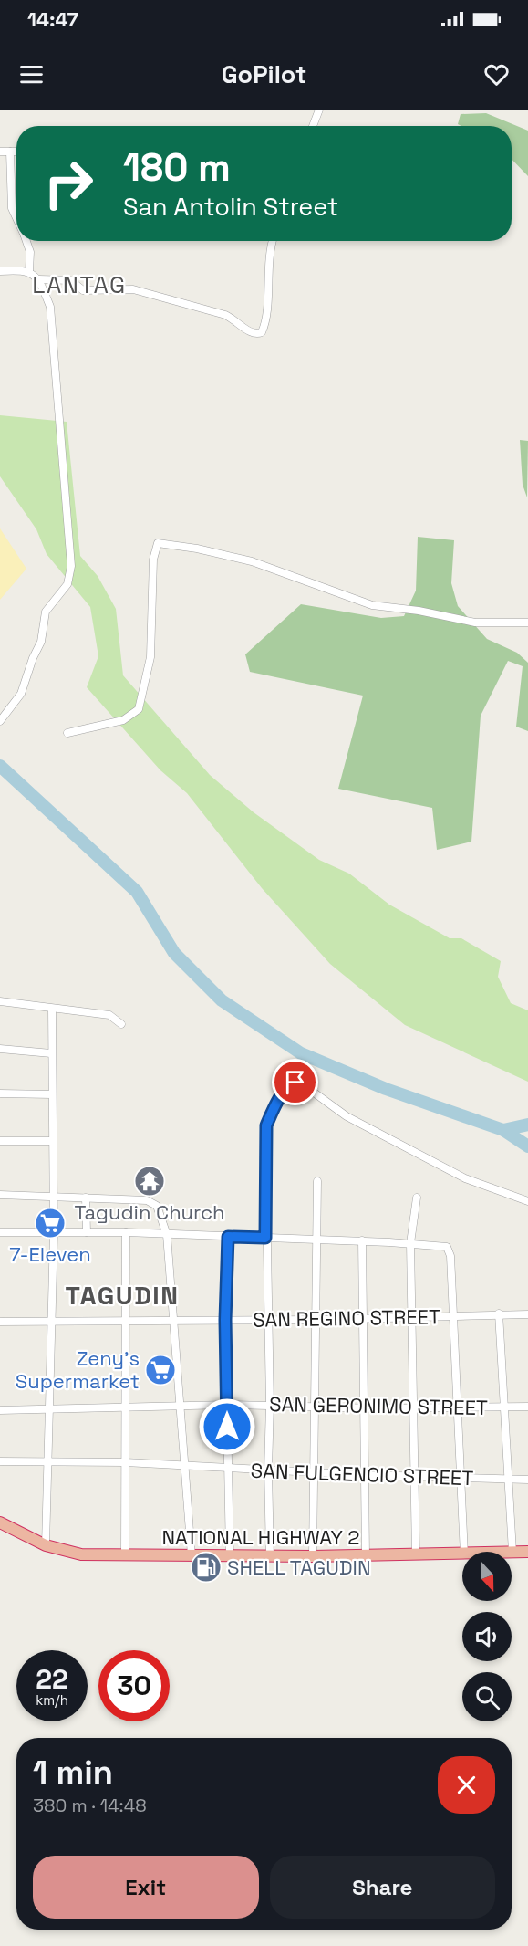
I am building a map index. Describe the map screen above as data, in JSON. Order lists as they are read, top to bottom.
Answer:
{
  "streets": {
    "highway": ["NATIONAL HIGHWAY 2"],
    "street": ["SAN REGINO STREET", "SAN GERONIMO STREET", "SAN FULGENCIO STREET"]
  },
  "districts": ["LANTAG", "TAGUDIN"],
  "places": {
    "temple": ["Tagudin Church"],
    "supermarket": ["7-Eleven", "Zeny's Supermarket"],
    "fuel station": ["SHELL TAGUDIN"]
  },
  "north": "bottom",
  "page": {
    "status": "14:47",
    "header": "GoPilot",
    "turn": ["180 m", "San Antolin Street"],
    "speed": "22 km/h",
    "limit": "30",
    "heading": ["1 min", "380 m · 14:48"],
    "buttons": ["Exit", "Share"]
  }
}
